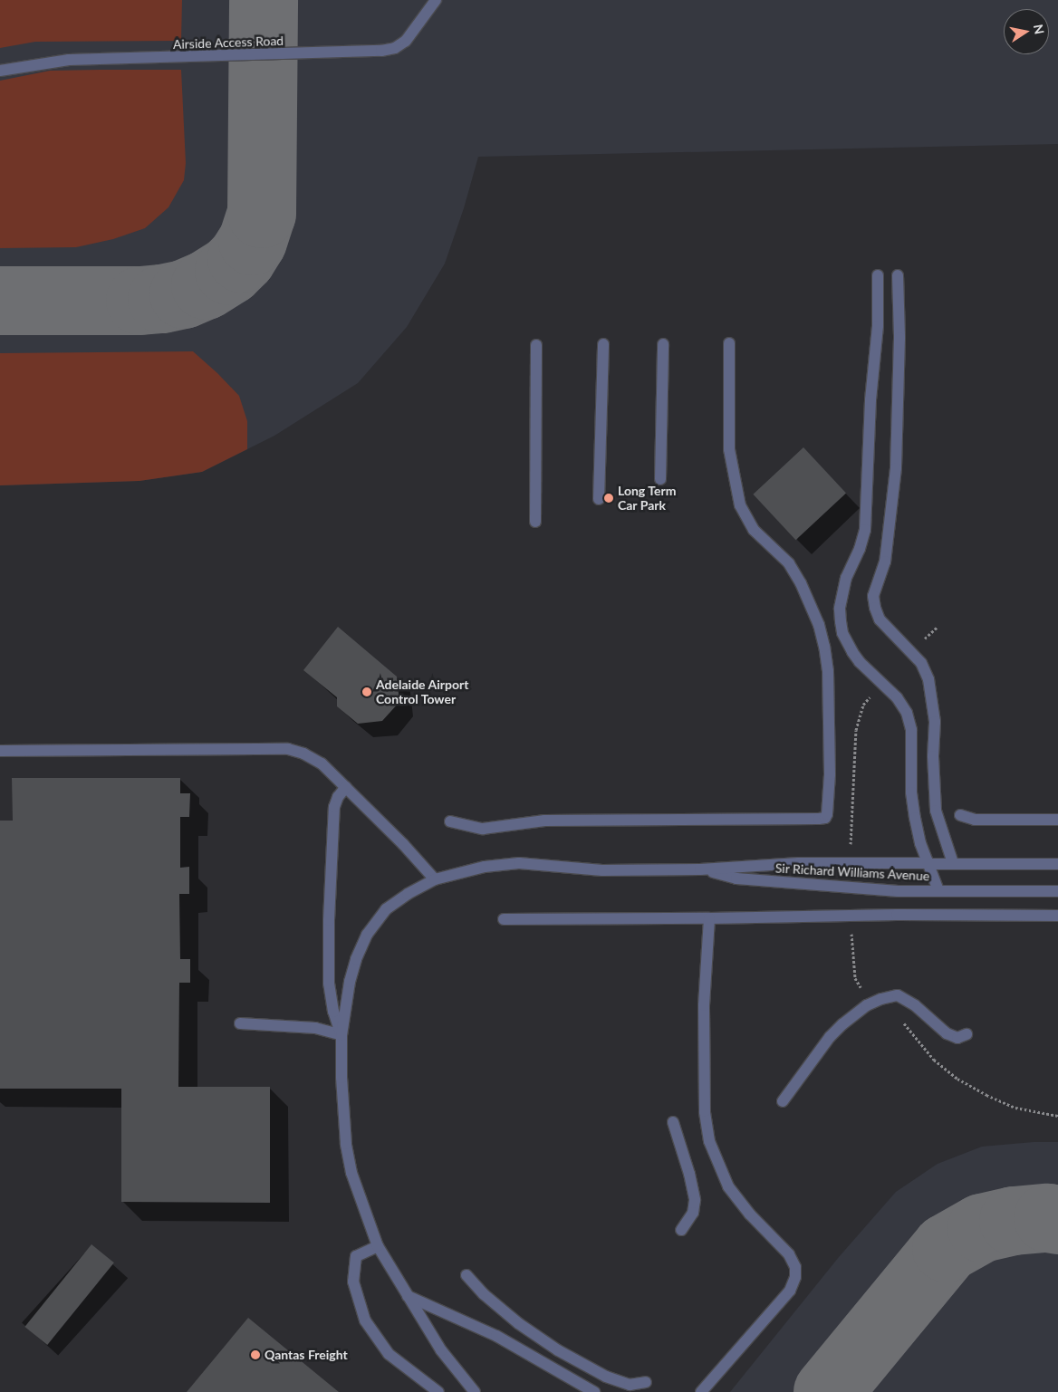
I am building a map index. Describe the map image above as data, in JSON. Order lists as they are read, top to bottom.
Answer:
{
  "streets": {
    "street": ["Airside Access Road", "Sir Richard Williams Avenue"]
  },
  "places": ["Long Term Car Park", "Adelaide Airport Control Tower", "Qantas Freight"],
  "north": "right"
}
